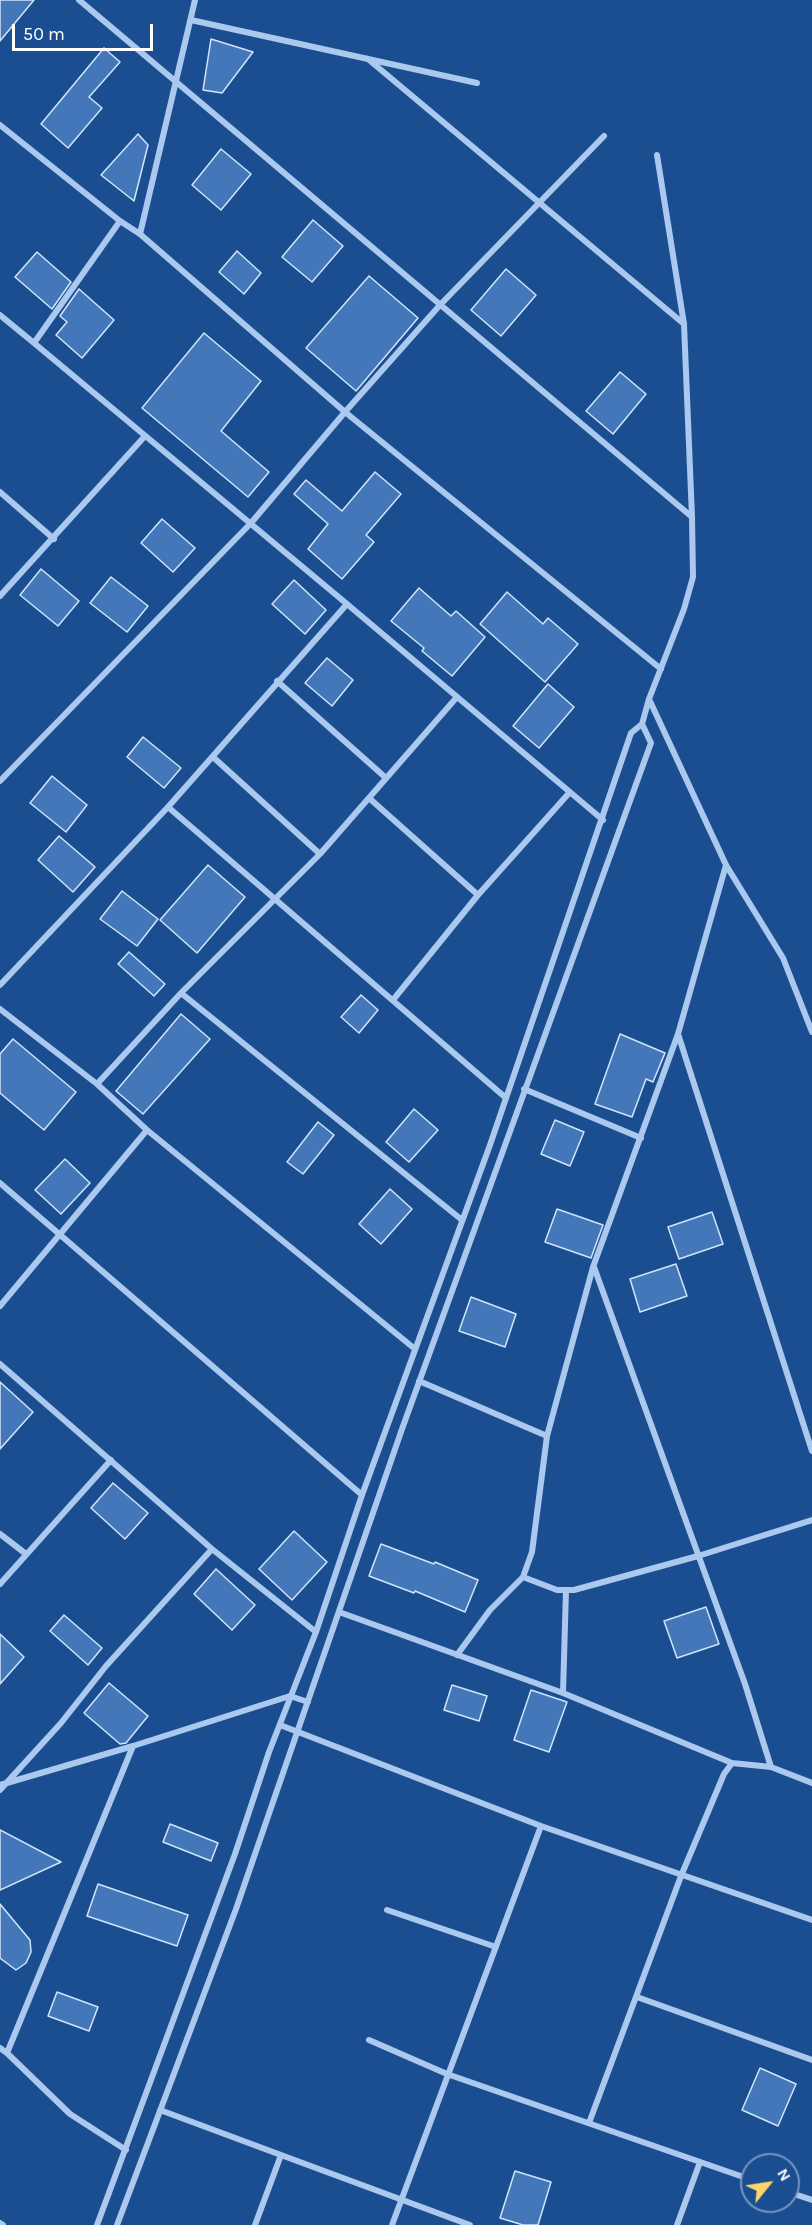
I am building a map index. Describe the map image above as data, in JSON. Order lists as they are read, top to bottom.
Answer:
{
  "scale_bar": "50 m",
  "north": "top right"
}
